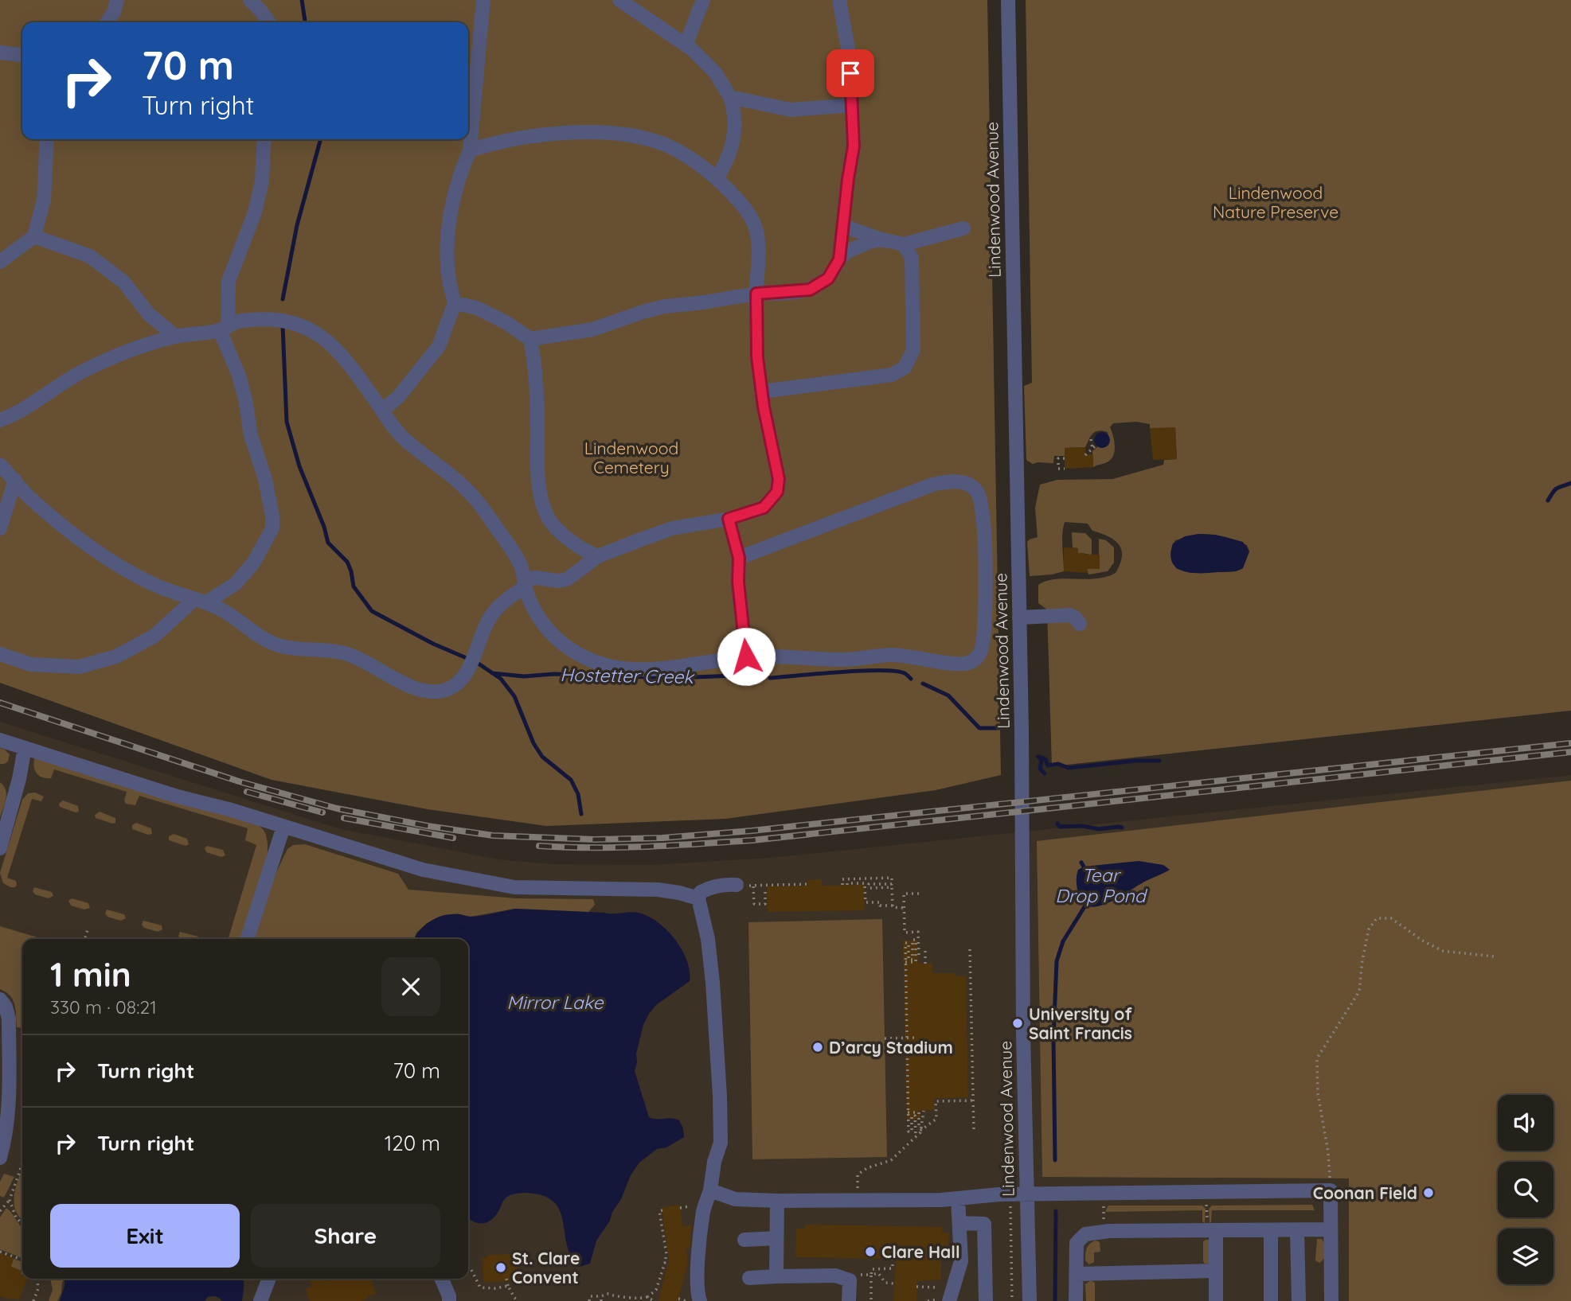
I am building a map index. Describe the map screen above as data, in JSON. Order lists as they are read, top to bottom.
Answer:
{
  "streets": {
    "street": ["Lindenwood Avenue"]
  },
  "water": ["Hostetter Creek", "Tear Drop Pond", "Mirror Lake"],
  "parks": ["Lindenwood Nature Preserve", "Lindenwood Cemetery"],
  "places": [
    "University of Saint Francis",
    "D’arcy Stadium",
    "Coonan Field",
    "Clare Hall",
    "St. Clare Convent"
  ],
  "page": {
    "turn": ["70 m", "Turn right"],
    "heading": ["1 min", "330 m · 08:21"],
    "list": [
      {
        "name": "Turn right",
        "value": "70 m"
      },
      {
        "name": "Turn right",
        "value": "120 m"
      }
    ],
    "buttons": ["Exit", "Share"]
  }
}
